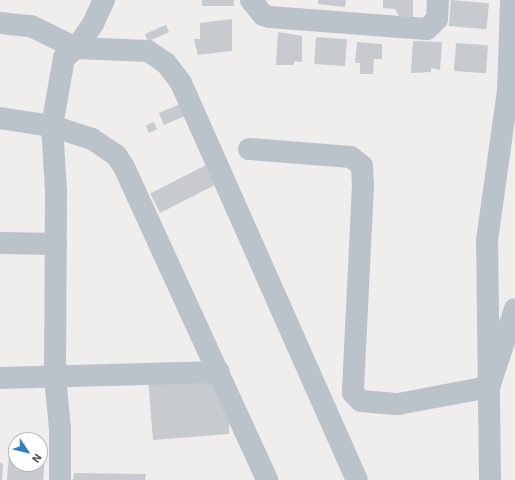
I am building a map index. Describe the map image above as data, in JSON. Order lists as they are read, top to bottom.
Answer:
{
  "north": "bottom right"
}
